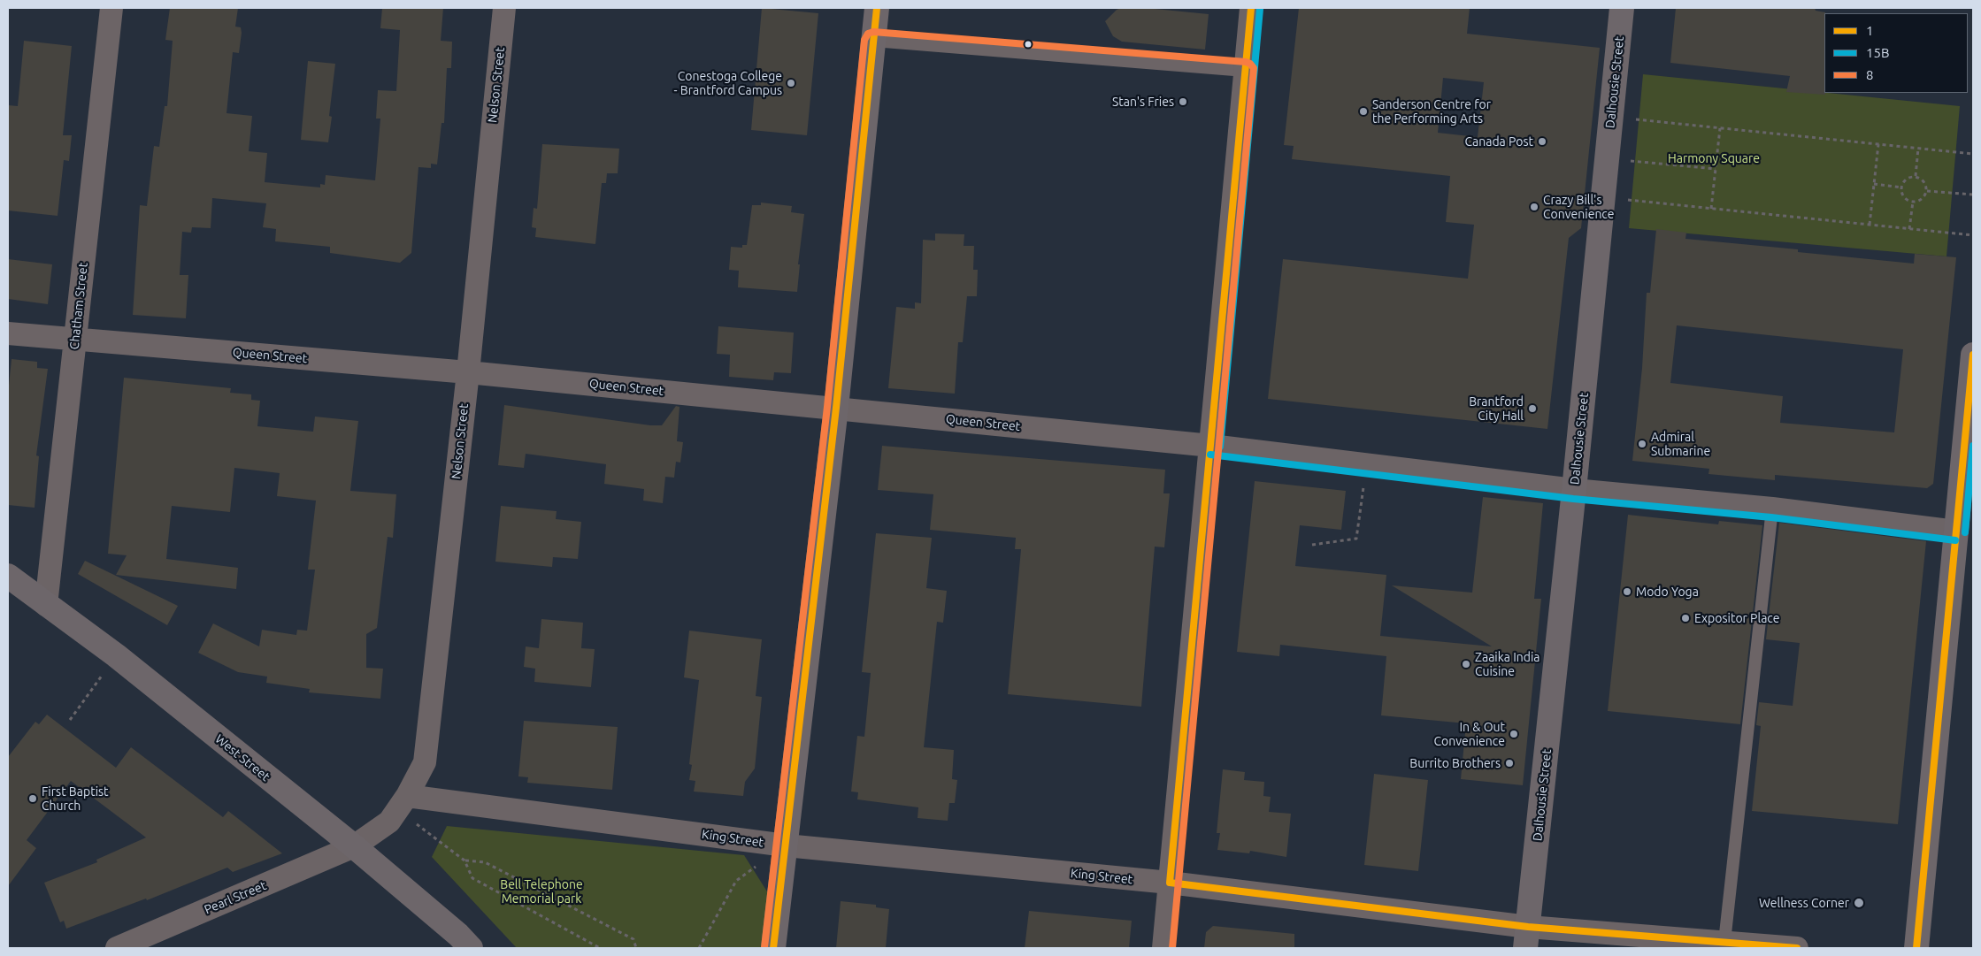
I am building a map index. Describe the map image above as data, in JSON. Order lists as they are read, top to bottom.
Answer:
{
  "streets": {
    "main road": ["Dalhousie Street", "West Street"],
    "street": [
      "Nelson Street",
      "Chatham Street",
      "Queen Street",
      "King Street",
      "Pearl Street"
    ]
  },
  "crossings": [
    ["Dalhousie Street", "Queen Street"],
    ["Dalhousie Street", "King Street"],
    ["Nelson Street", "Queen Street"],
    ["Nelson Street", "West Street"],
    ["Nelson Street", "King Street"],
    ["Nelson Street", "Pearl Street"],
    ["Chatham Street", "Queen Street"],
    ["Chatham Street", "West Street"],
    ["West Street", "Pearl Street"]
  ],
  "parks": ["Harmony Square", "Bell Telephone Memorial park"],
  "places": [
    "Conestoga College - Brantford Campus",
    "Stan's Fries",
    "Sanderson Centre for the Performing Arts",
    "Canada Post",
    "Crazy Bill's Convenience",
    "Brantford City Hall",
    "Admiral Submarine",
    "Modo Yoga",
    "Expositor Place",
    "Zaaika India Cuisine",
    "In & Out Convenience",
    "Burrito Brothers",
    "First Baptist Church",
    "Wellness Corner"
  ],
  "lines": ["transit line 1", "transit line 15B", "transit line 8"],
  "legend": ["1", "15B", "8"]
}
